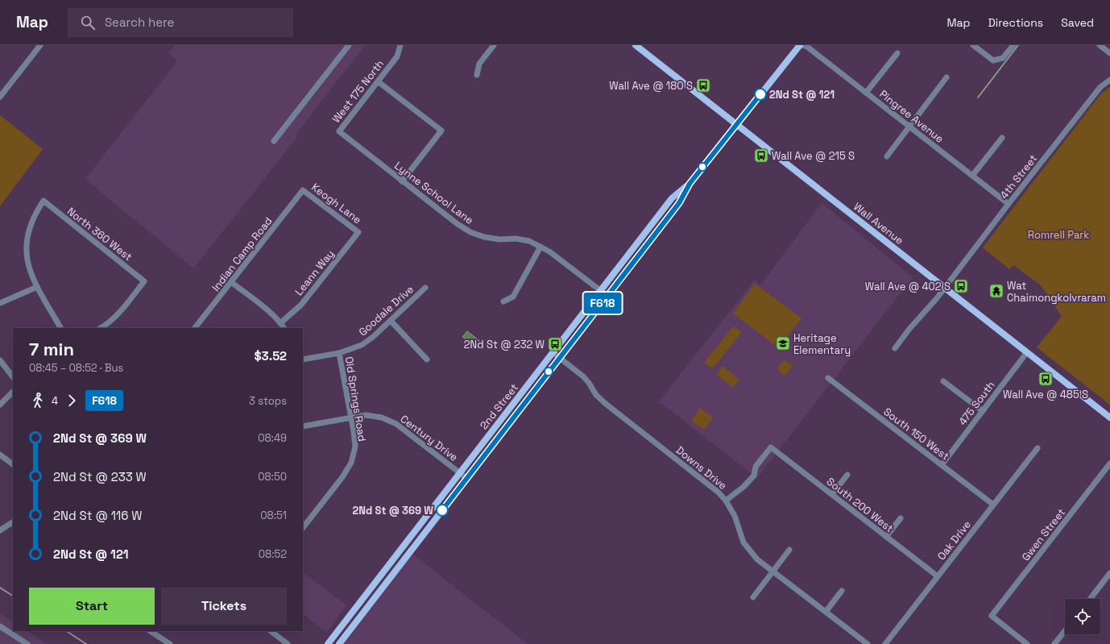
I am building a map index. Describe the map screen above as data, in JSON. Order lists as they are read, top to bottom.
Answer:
{
  "streets": {
    "main road": ["Wall Avenue", "2nd Street"],
    "street": [
      "West 175 North",
      "Pingree Avenue",
      "4th Street",
      "Lynne School Lane",
      "Keogh Lane",
      "North 360 West",
      "Indian Camp Road",
      "Leann Way",
      "Goodale Drive",
      "Old Springs Road",
      "475 South",
      "South 150 West",
      "Century Drive",
      "Downs Drive",
      "South 200 West",
      "Gwen Street",
      "Oak Drive"
    ]
  },
  "crossings": [
    ["West 175 North", "Lynne School Lane"],
    ["Pingree Avenue", "4th Street"],
    ["4th Street", "Wall Avenue"],
    ["Lynne School Lane", "2nd Street"],
    ["Keogh Lane", "Indian Camp Road"],
    ["Keogh Lane", "Leann Way"],
    ["Wall Avenue", "475 South"],
    ["Wall Avenue", "2nd Street"],
    ["Goodale Drive", "Old Springs Road"],
    ["Old Springs Road", "Century Drive"],
    ["475 South", "South 150 West"],
    ["2nd Street", "Century Drive"],
    ["2nd Street", "Downs Drive"],
    ["South 150 West", "Oak Drive"],
    ["Downs Drive", "South 200 West"],
    ["South 200 West", "Oak Drive"]
  ],
  "parks": ["Romrell Park"],
  "places": {
    "bus stop": [
      "Wall Ave @ 180 S",
      "Wall Ave @ 215 S",
      "Wall Ave @ 402 S",
      "2Nd St @ 232 W",
      "Wall Ave @ 485 S"
    ],
    "other": ["2Nd St @ 121", "2Nd St @ 369 W"],
    "temple": ["Wat Chaimongkolvraram"],
    "school or university": ["Heritage Elementary"]
  },
  "lines": ["bus line F618"],
  "page": {
    "header": "Map",
    "search": "Search here",
    "nav": ["Map", "Directions", "Saved"],
    "on_map": "F618",
    "heading": ["7 min", "08:45 – 08:52 · Bus", "$3.52"],
    "legs": ["4", "F618", "3 stops"],
    "list": [
      {
        "name": "2Nd St @ 369 W",
        "value": "08:49"
      },
      {
        "name": "2Nd St @ 233 W",
        "value": "08:50"
      },
      {
        "name": "2Nd St @ 116 W",
        "value": "08:51"
      },
      {
        "name": "2Nd St @ 121",
        "value": "08:52"
      }
    ],
    "buttons": ["Start", "Tickets"]
  }
}
